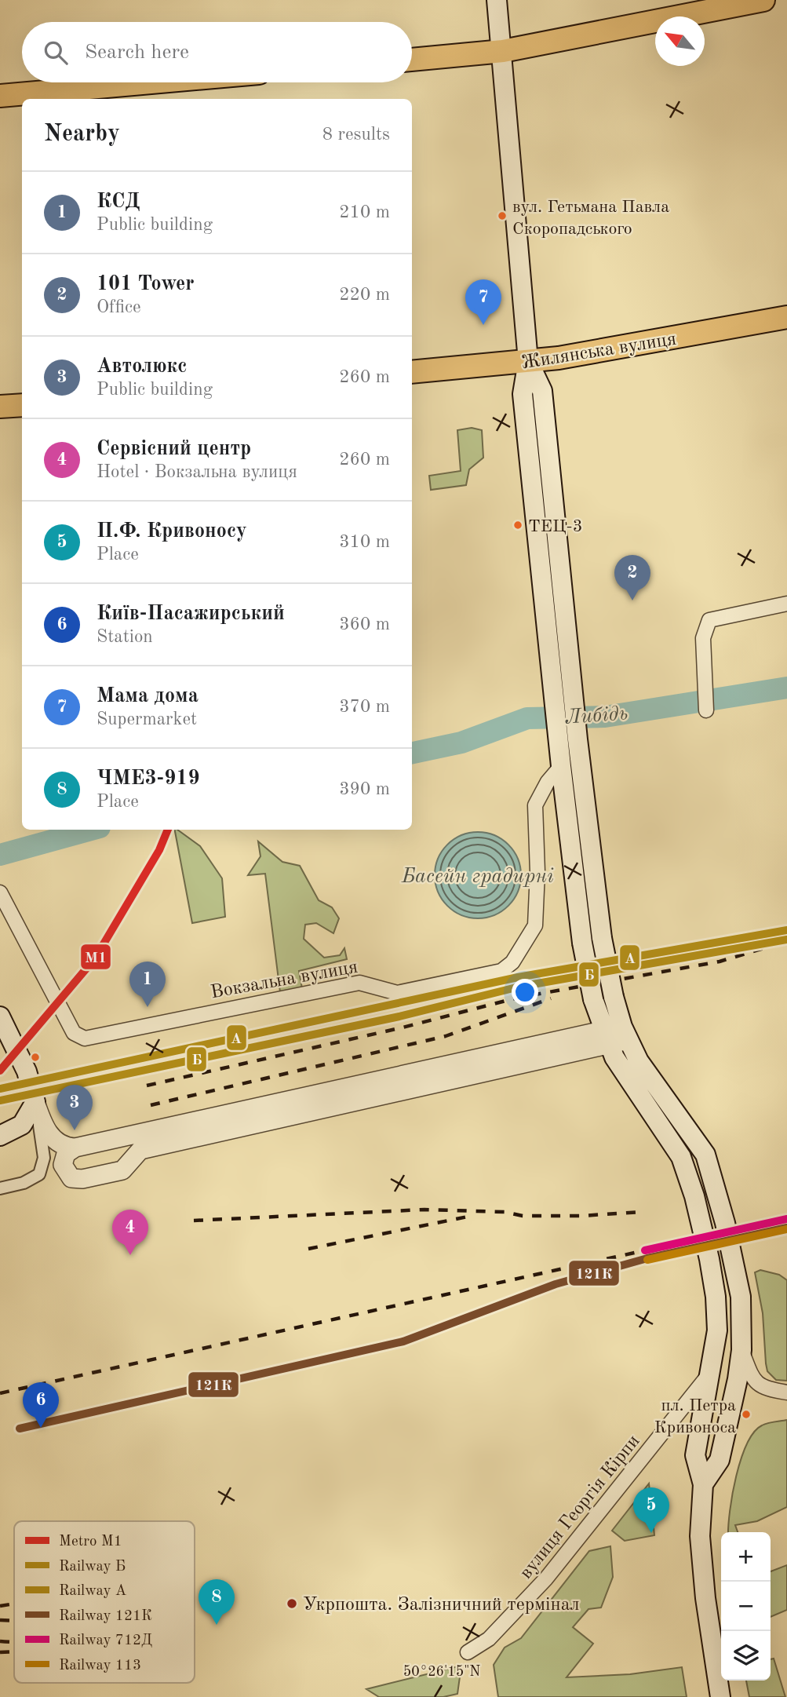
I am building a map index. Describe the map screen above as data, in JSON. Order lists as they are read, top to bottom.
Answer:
{
  "streets": {
    "main road": ["Жилянська вулиця"],
    "street": ["Вокзальна вулиця", "вулиця Георгія Кірпи"]
  },
  "water": ["Либідь", "Басейн градирні"],
  "places": [
    "вул. Гетьмана Павла Скоропадського",
    "ТЕЦ-3",
    "пл. Петра Кривоноса",
    "Укрпошта. Залізничний термінал"
  ],
  "lines": [
    "metro line M1",
    "rail line A",
    "rail line Б",
    "rail line 712Д",
    "rail line 121К",
    "rail line 113"
  ],
  "legend": [
    "Metro M1",
    "Railway Б",
    "Railway A",
    "Railway 121К",
    "Railway 712Д",
    "Railway 113"
  ],
  "north": "top left",
  "page": {
    "search": "Search here",
    "heading": ["Nearby", "8 results"],
    "list": [
      {
        "mark": "1",
        "name": "КСД",
        "note": "Public building",
        "value": "210 m"
      },
      {
        "mark": "2",
        "name": "101 Tower",
        "note": "Office",
        "value": "220 m"
      },
      {
        "mark": "3",
        "name": "Автолюкс",
        "note": "Public building",
        "value": "260 m"
      },
      {
        "mark": "4",
        "name": "Сервісний центр",
        "note": "Hotel · Вокзальна вулиця",
        "value": "260 m"
      },
      {
        "mark": "5",
        "name": "П.Ф. Кривоносу",
        "note": "Place",
        "value": "310 m"
      },
      {
        "mark": "6",
        "name": "Київ-Пасажирський",
        "note": "Station",
        "value": "360 m"
      },
      {
        "mark": "7",
        "name": "Мама дома",
        "note": "Supermarket",
        "value": "370 m"
      },
      {
        "mark": "8",
        "name": "ЧМЕ3-919",
        "note": "Place",
        "value": "390 m"
      }
    ],
    "pins": [
      "7",
      "2",
      "1",
      "3",
      "4",
      "6",
      "5",
      "8"
    ],
    "map_buttons": ["+", "−"]
  },
  "coordinates": ["50°26'15\"N"]
}
